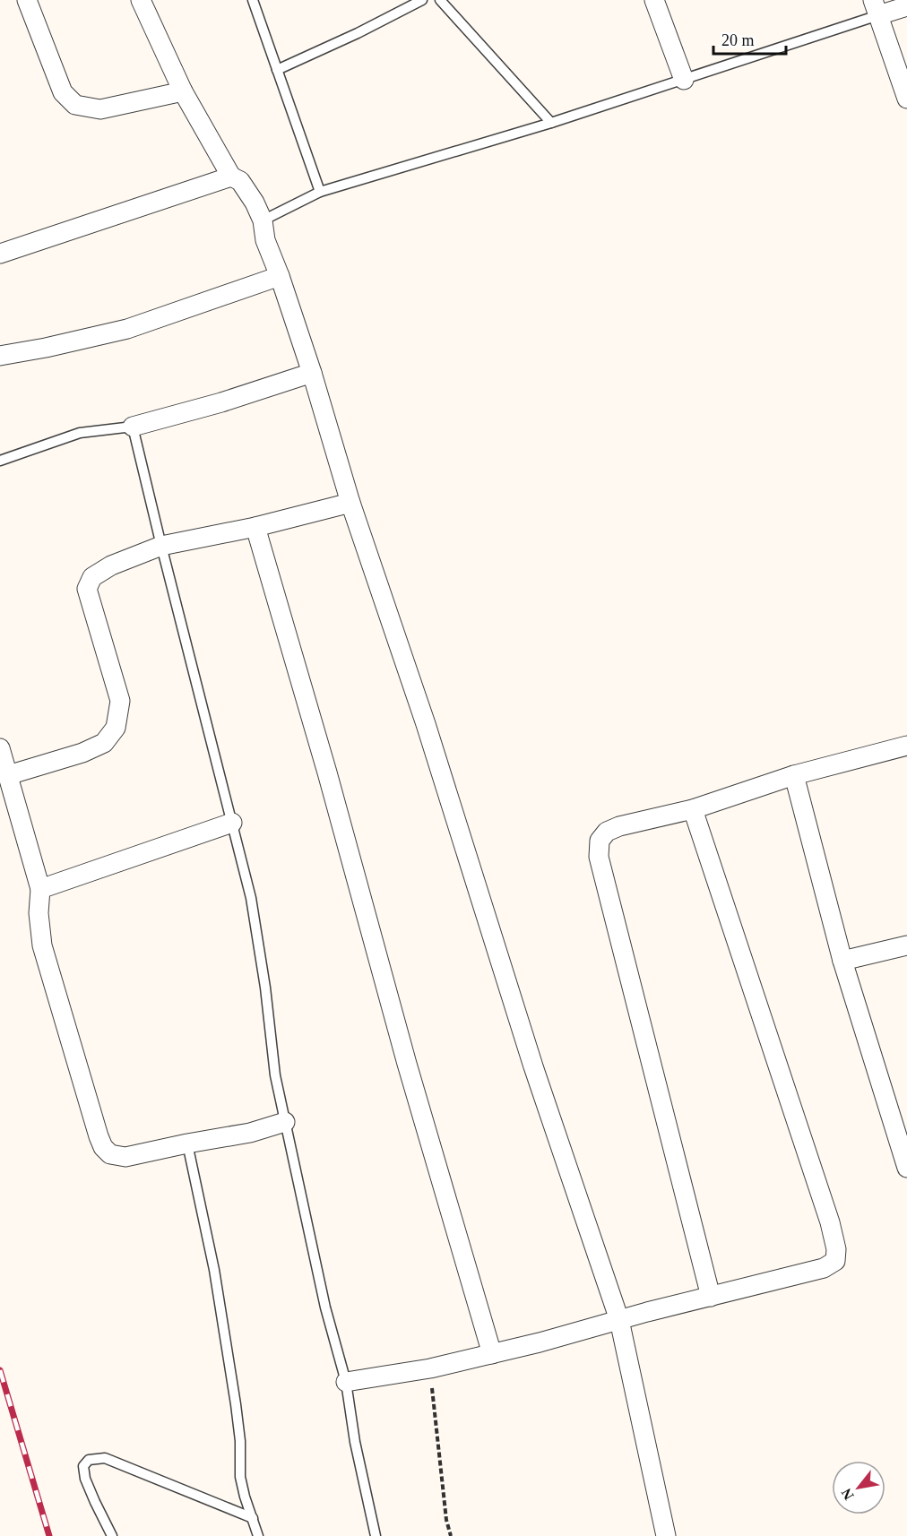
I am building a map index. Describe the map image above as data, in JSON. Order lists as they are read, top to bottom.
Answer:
{
  "scale_bar": "20 m",
  "north": "bottom left"
}
